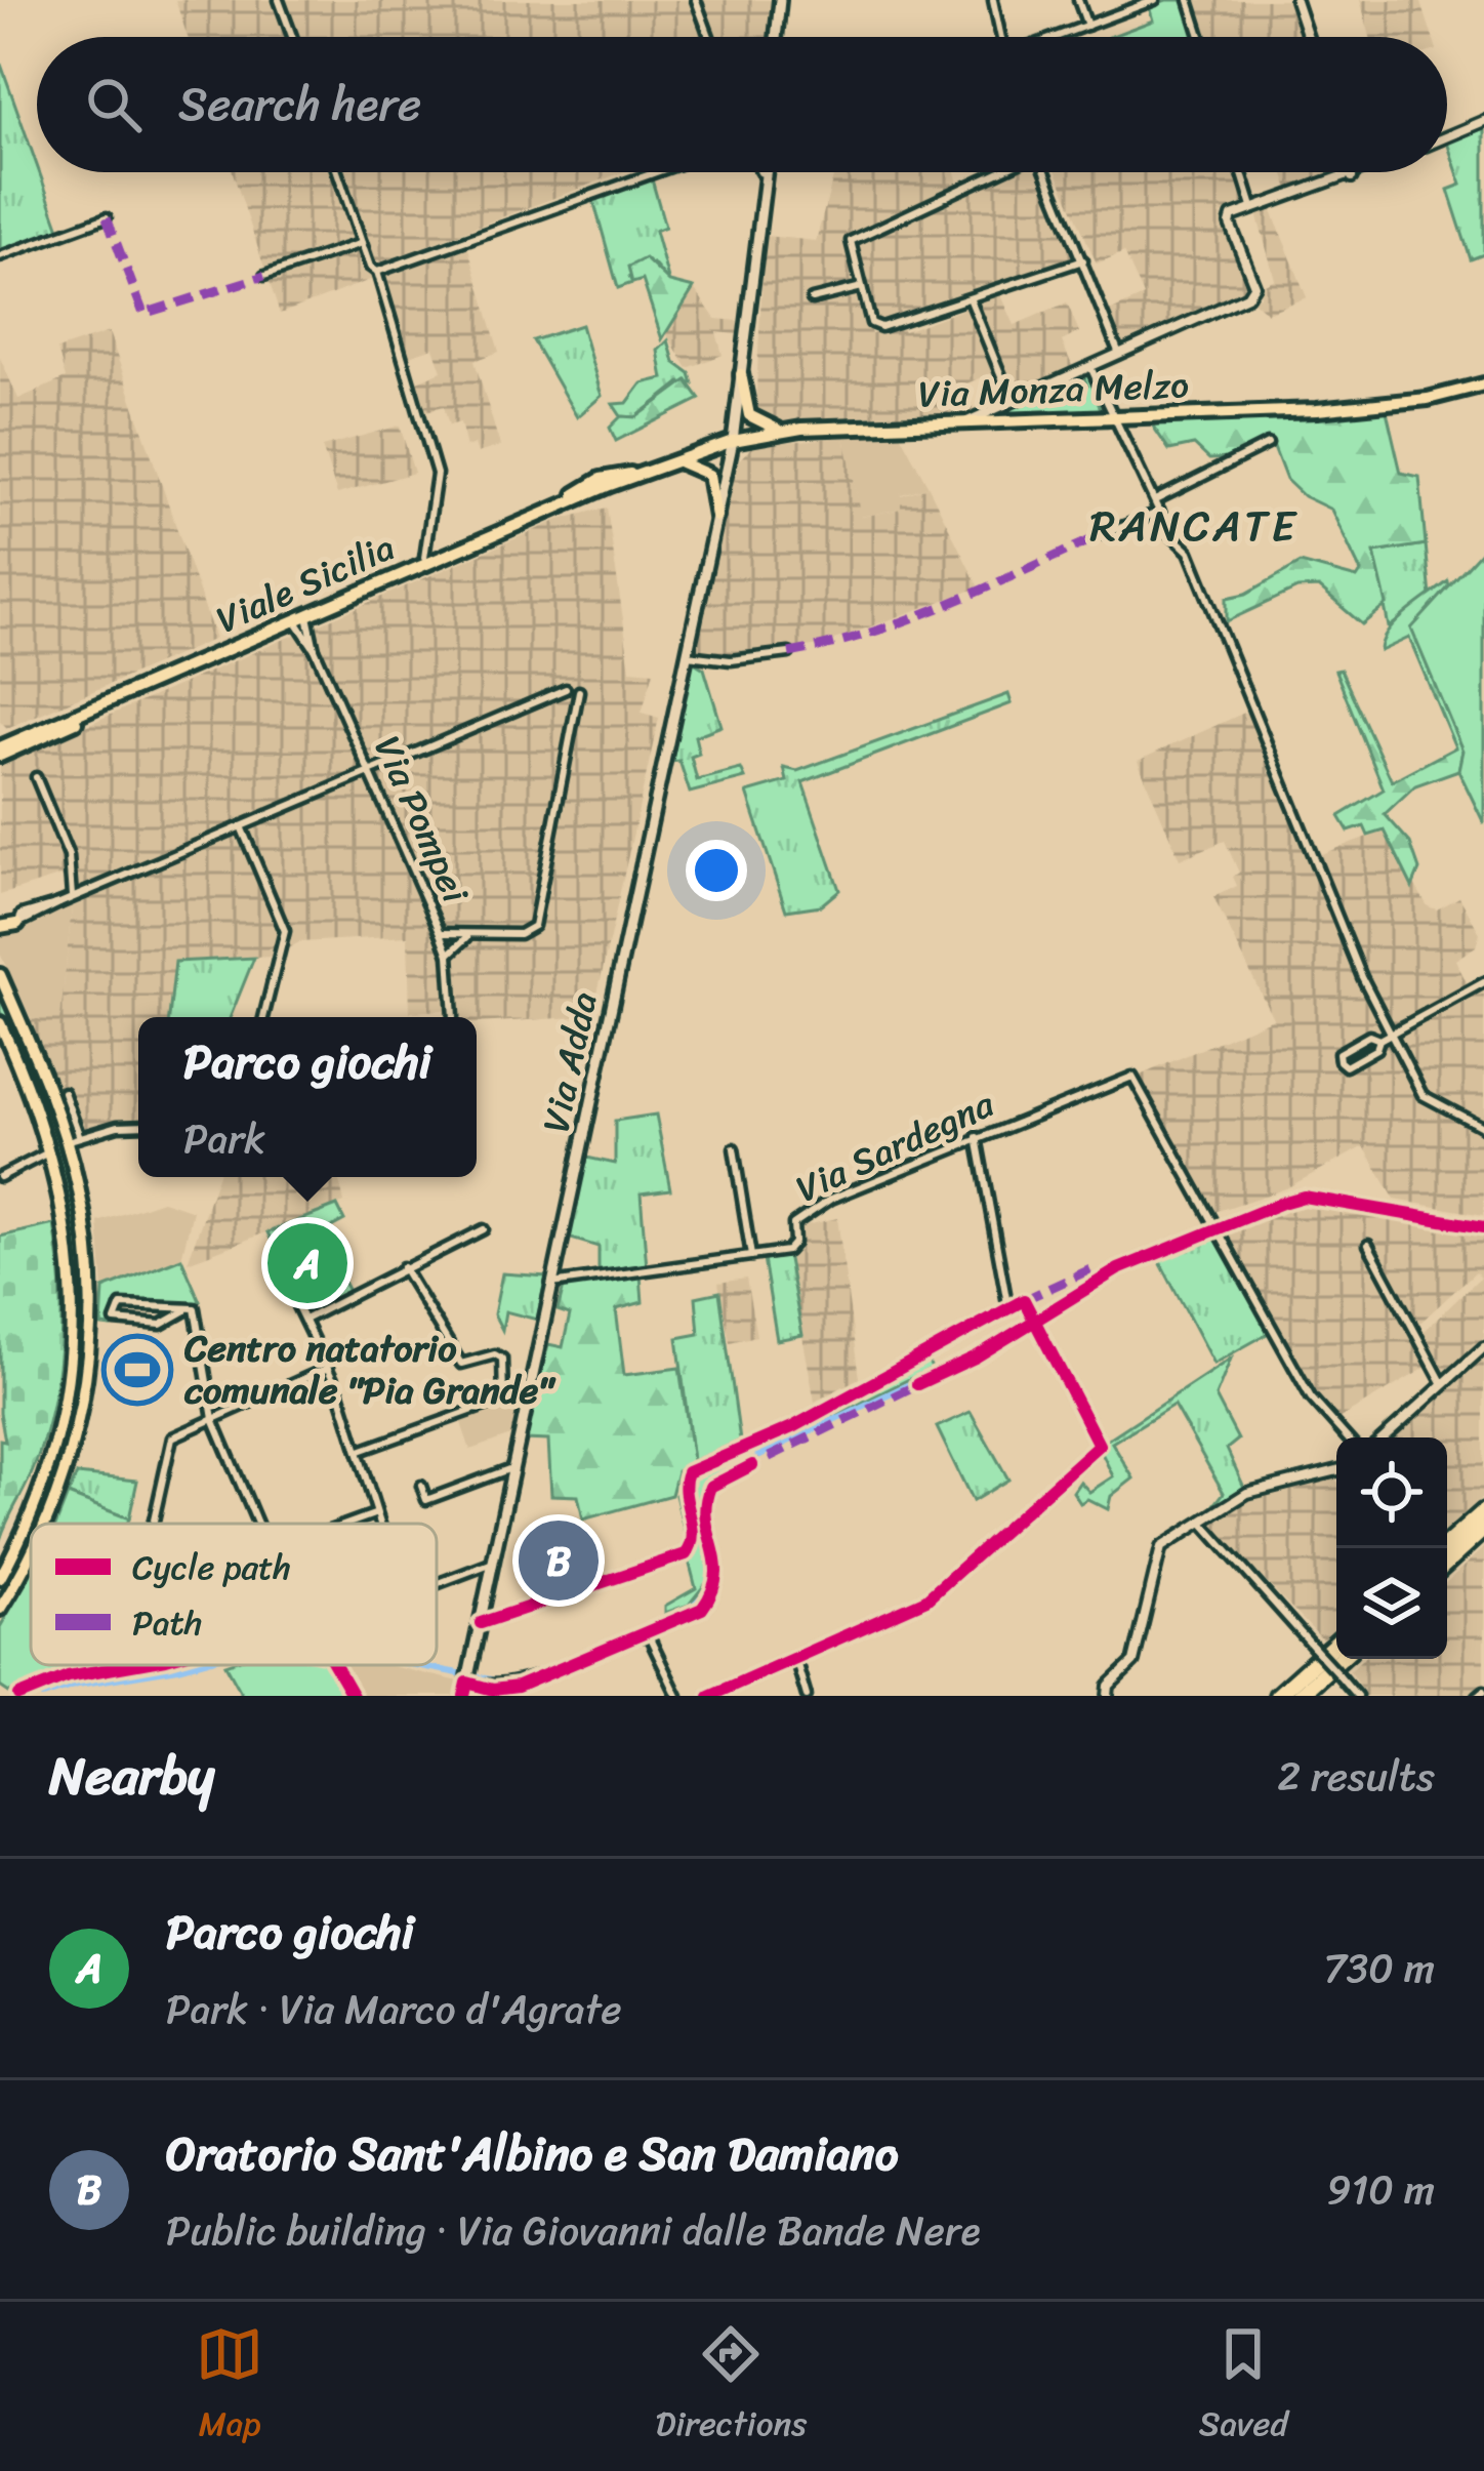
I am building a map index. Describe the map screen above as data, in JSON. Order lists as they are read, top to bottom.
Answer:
{
  "streets": {
    "main road": ["Via Monza Melzo", "Viale Sicilia", "Via Adda"],
    "street": ["Via Pompei", "Via Sardegna"]
  },
  "crossings": [
    ["Via Monza Melzo", "Viale Sicilia"],
    ["Via Monza Melzo", "Via Adda"],
    ["Viale Sicilia", "Via Pompei"],
    ["Viale Sicilia", "Via Adda"],
    ["Via Adda", "Via Sardegna"]
  ],
  "districts": ["RANCATE"],
  "places": {
    "sports": ["Centro natatorio comunale \"Pia Grande\""]
  },
  "legend": ["Cycle path", "Path"],
  "page": {
    "search": "Search here",
    "popup": ["Parco giochi", "Park"],
    "pins": ["A", "B"],
    "heading": ["Nearby", "2 results"],
    "list": [
      {
        "mark": "A",
        "name": "Parco giochi",
        "note": "Park · Via Marco d'Agrate",
        "value": "730 m"
      },
      {
        "mark": "B",
        "name": "Oratorio Sant'Albino e San Damiano",
        "note": "Public building · Via Giovanni dalle Bande Nere",
        "value": "910 m"
      }
    ],
    "nav": ["Map", "Directions", "Saved"]
  }
}
